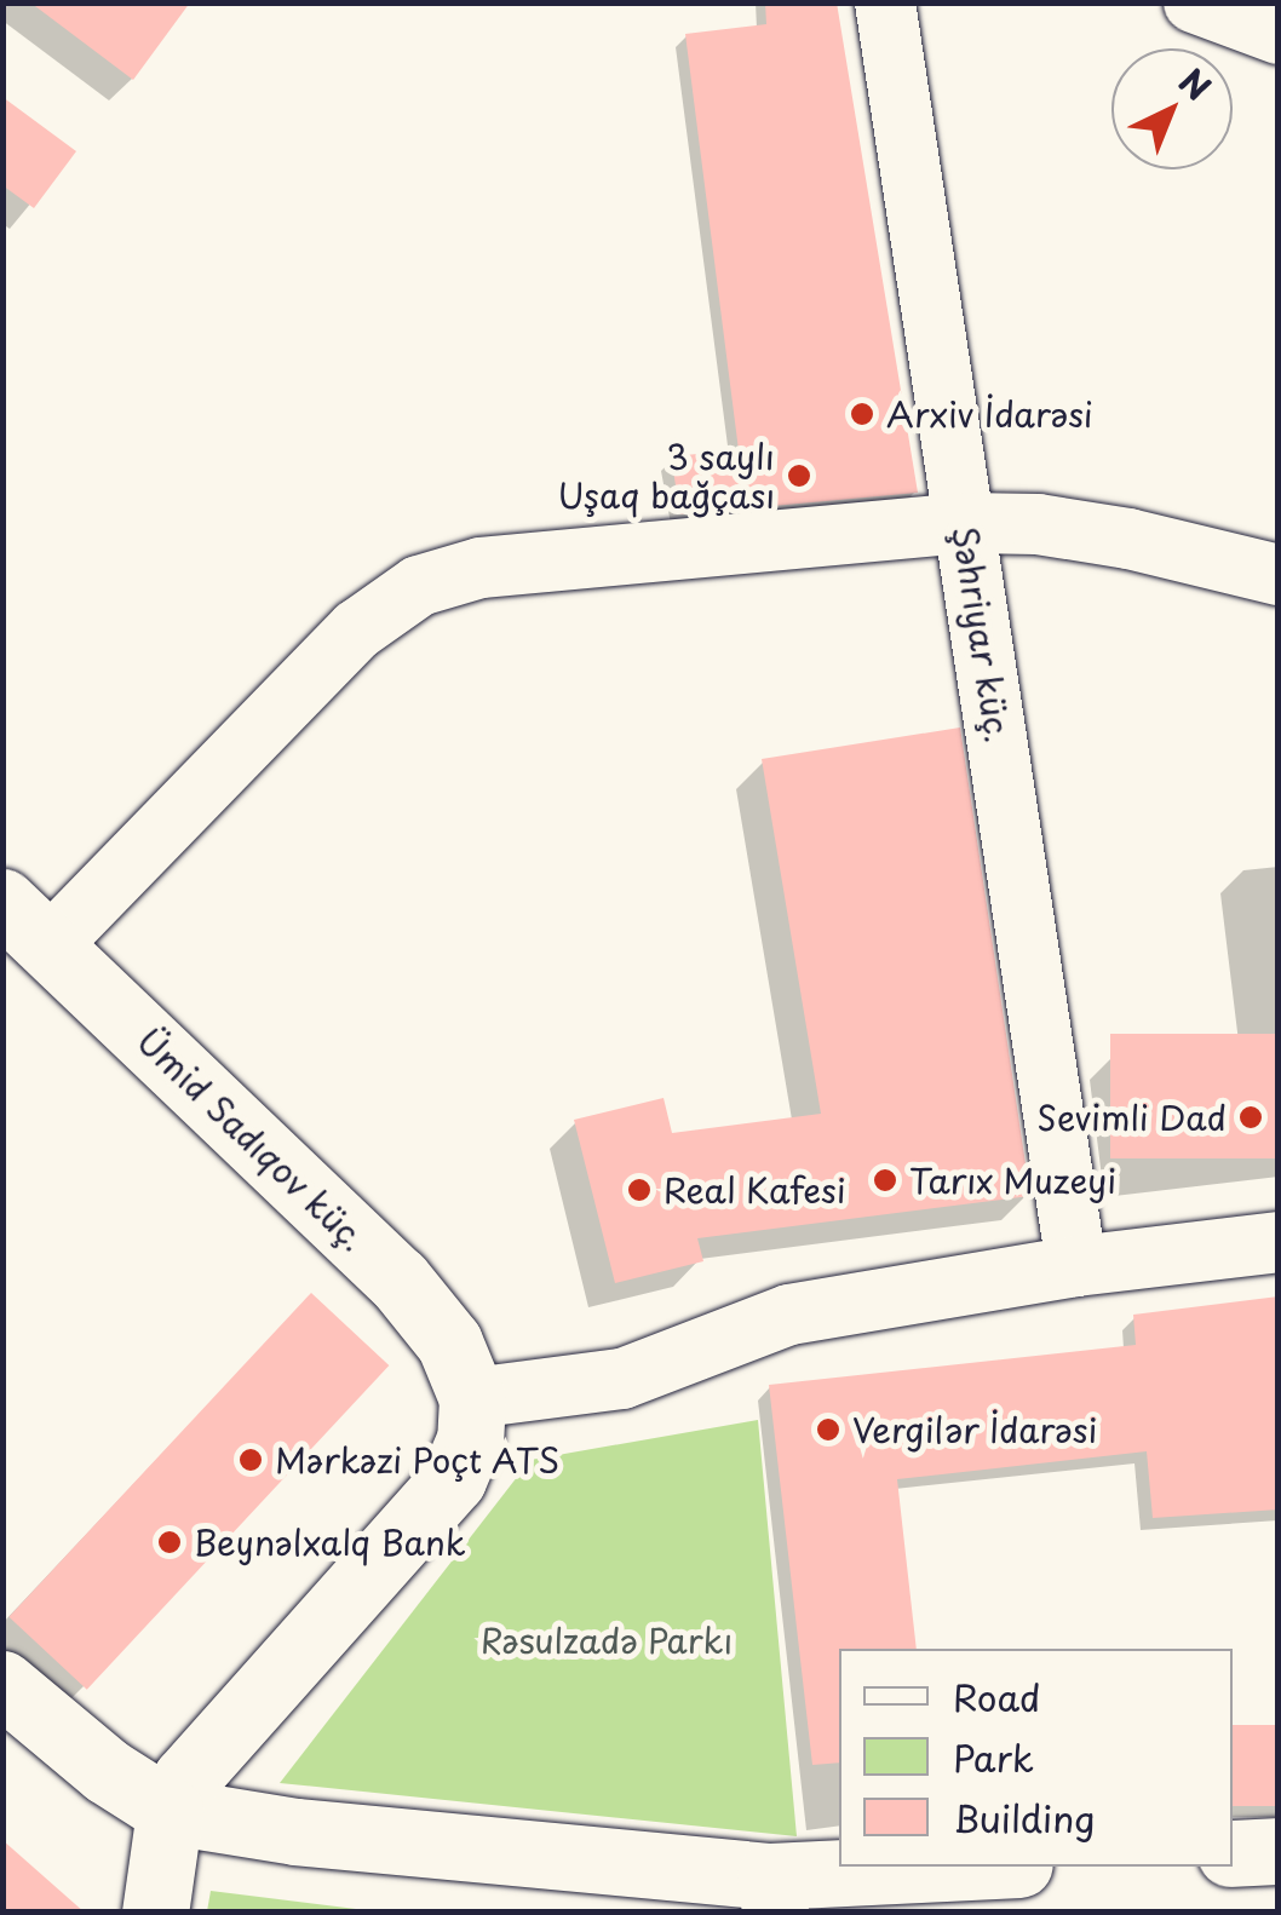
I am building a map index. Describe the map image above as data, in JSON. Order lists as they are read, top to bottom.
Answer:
{
  "streets": {
    "main road": ["Ümid Sadıqov küç."],
    "street": ["Şəhriyar küç."]
  },
  "parks": ["Rəsulzadə Parkı"],
  "places": [
    "Arxiv İdarəsi",
    "3 saylı Uşaq bağçası",
    "Sevimli Dad",
    "Tarıx Muzeyi",
    "Real Kafesi",
    "Vergilər İdarəsi",
    "Mərkəzi Poçt ATS",
    "Beynəlxalq Bank"
  ],
  "legend": ["Road", "Park", "Building"],
  "north": "top right"
}
